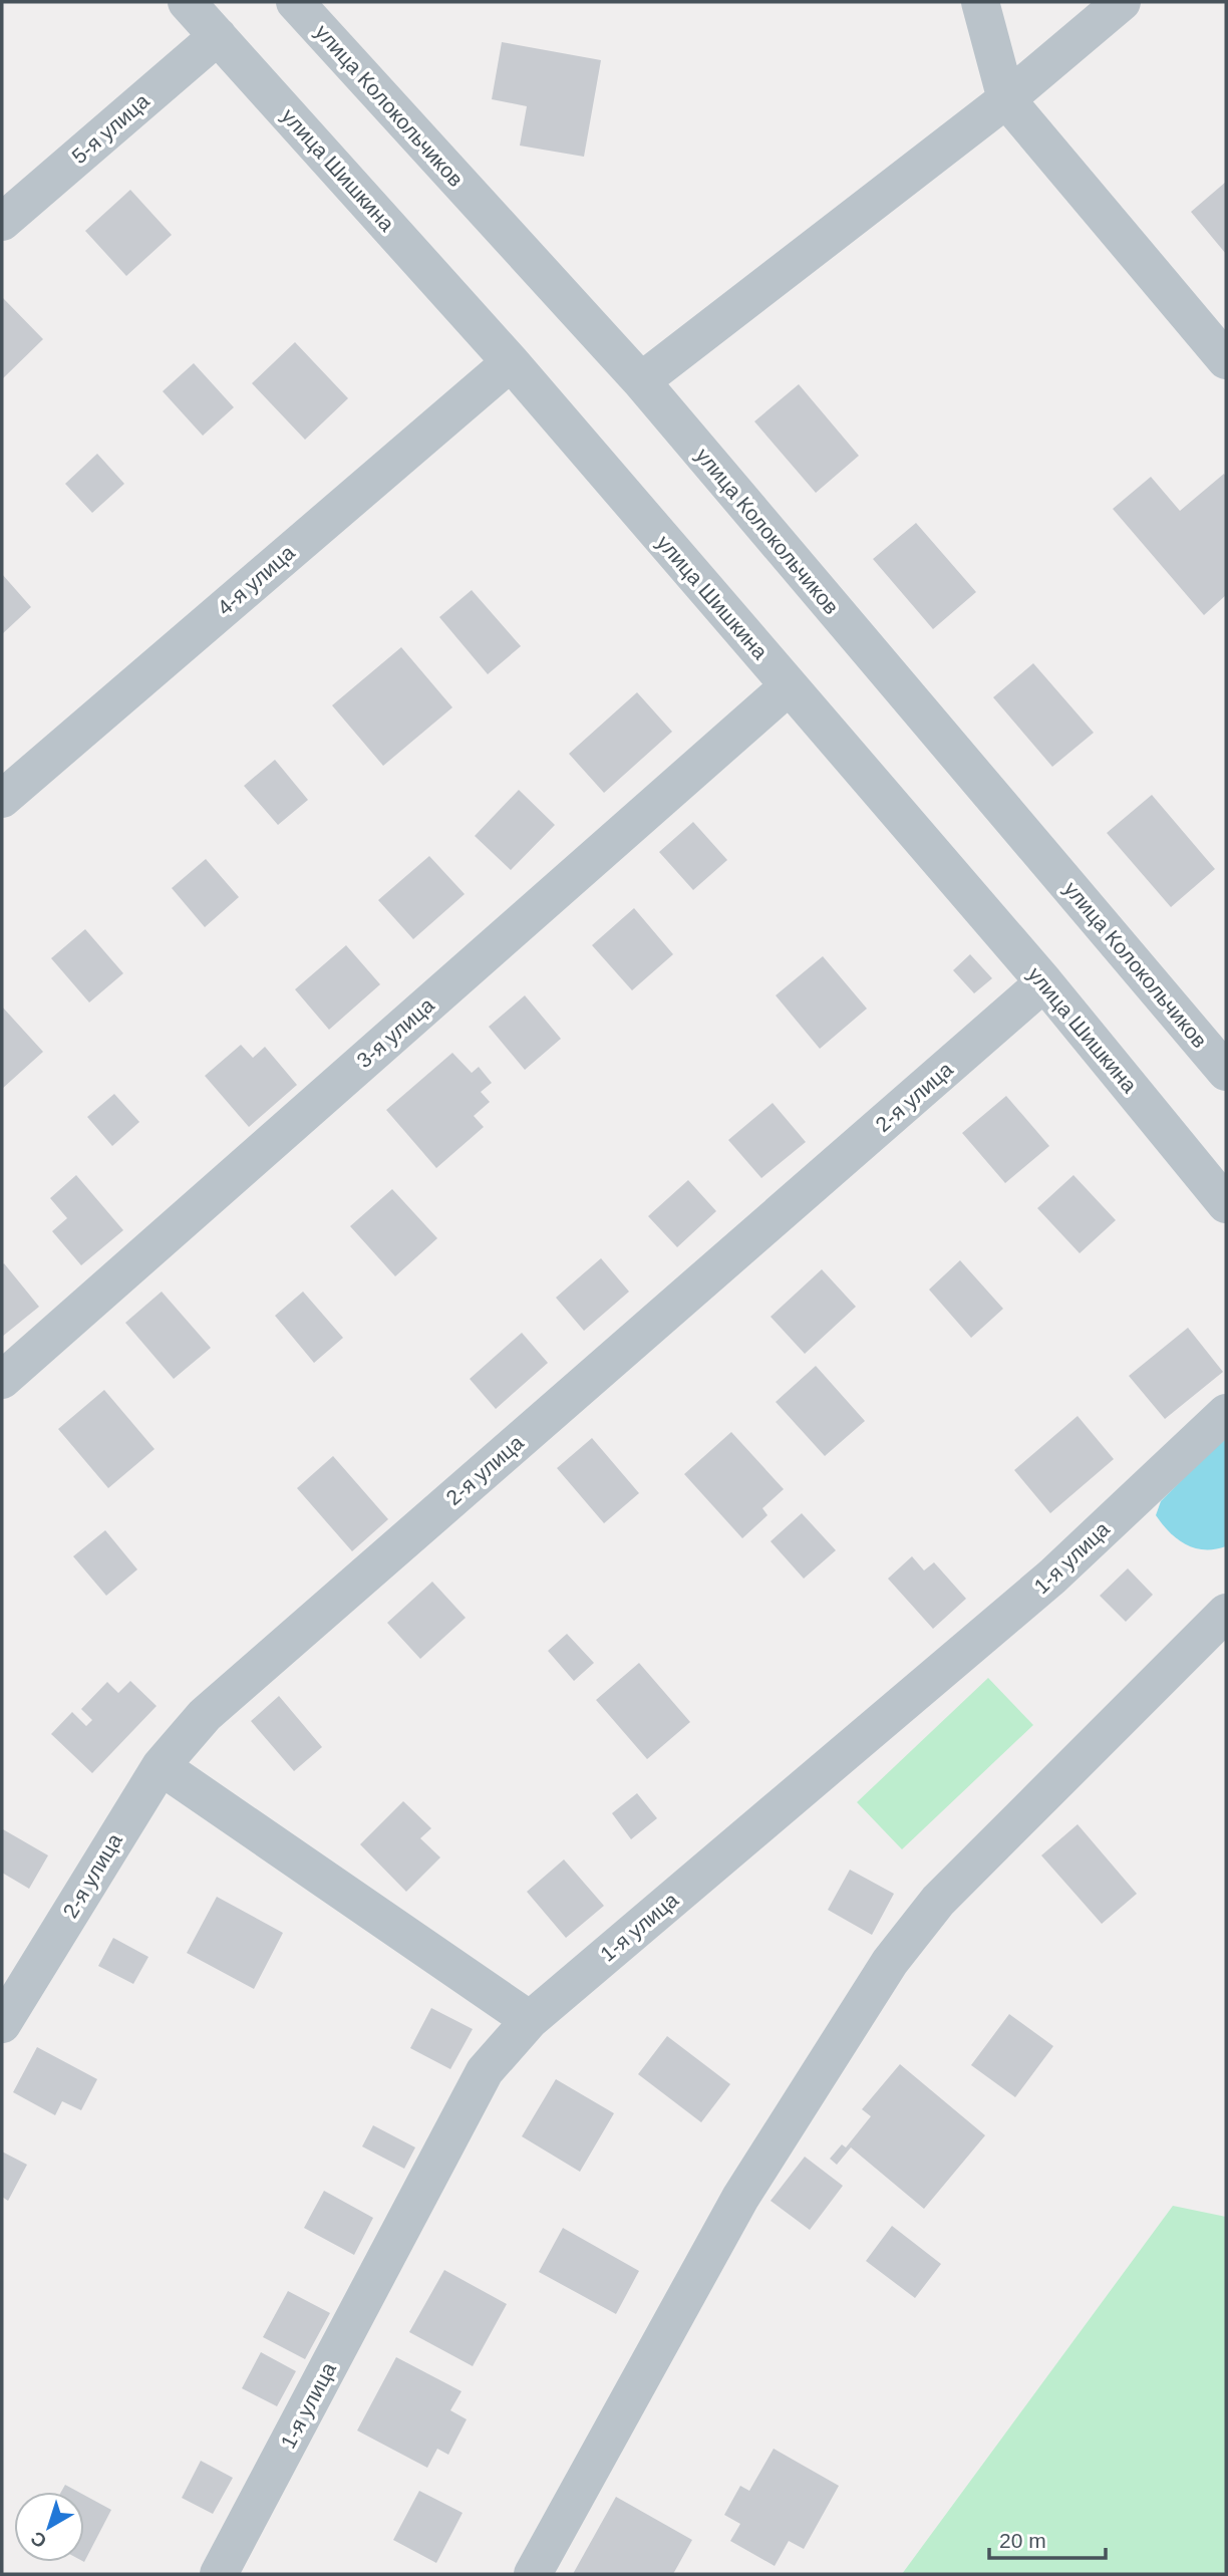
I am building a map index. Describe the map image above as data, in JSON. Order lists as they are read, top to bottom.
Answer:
{
  "streets": {
    "street": [
      "улица Колокольчиков",
      "5-я улица",
      "улица Шишкина",
      "4-я улица",
      "3-я улица",
      "2-я улица",
      "1-я улица"
    ]
  },
  "crossings": [
    ["5-я улица", "улица Шишкина"],
    ["улица Шишкина", "4-я улица"],
    ["улица Шишкина", "3-я улица"],
    ["улица Шишкина", "2-я улица"]
  ],
  "scale_bar": "20 m",
  "north": "bottom left"
}
